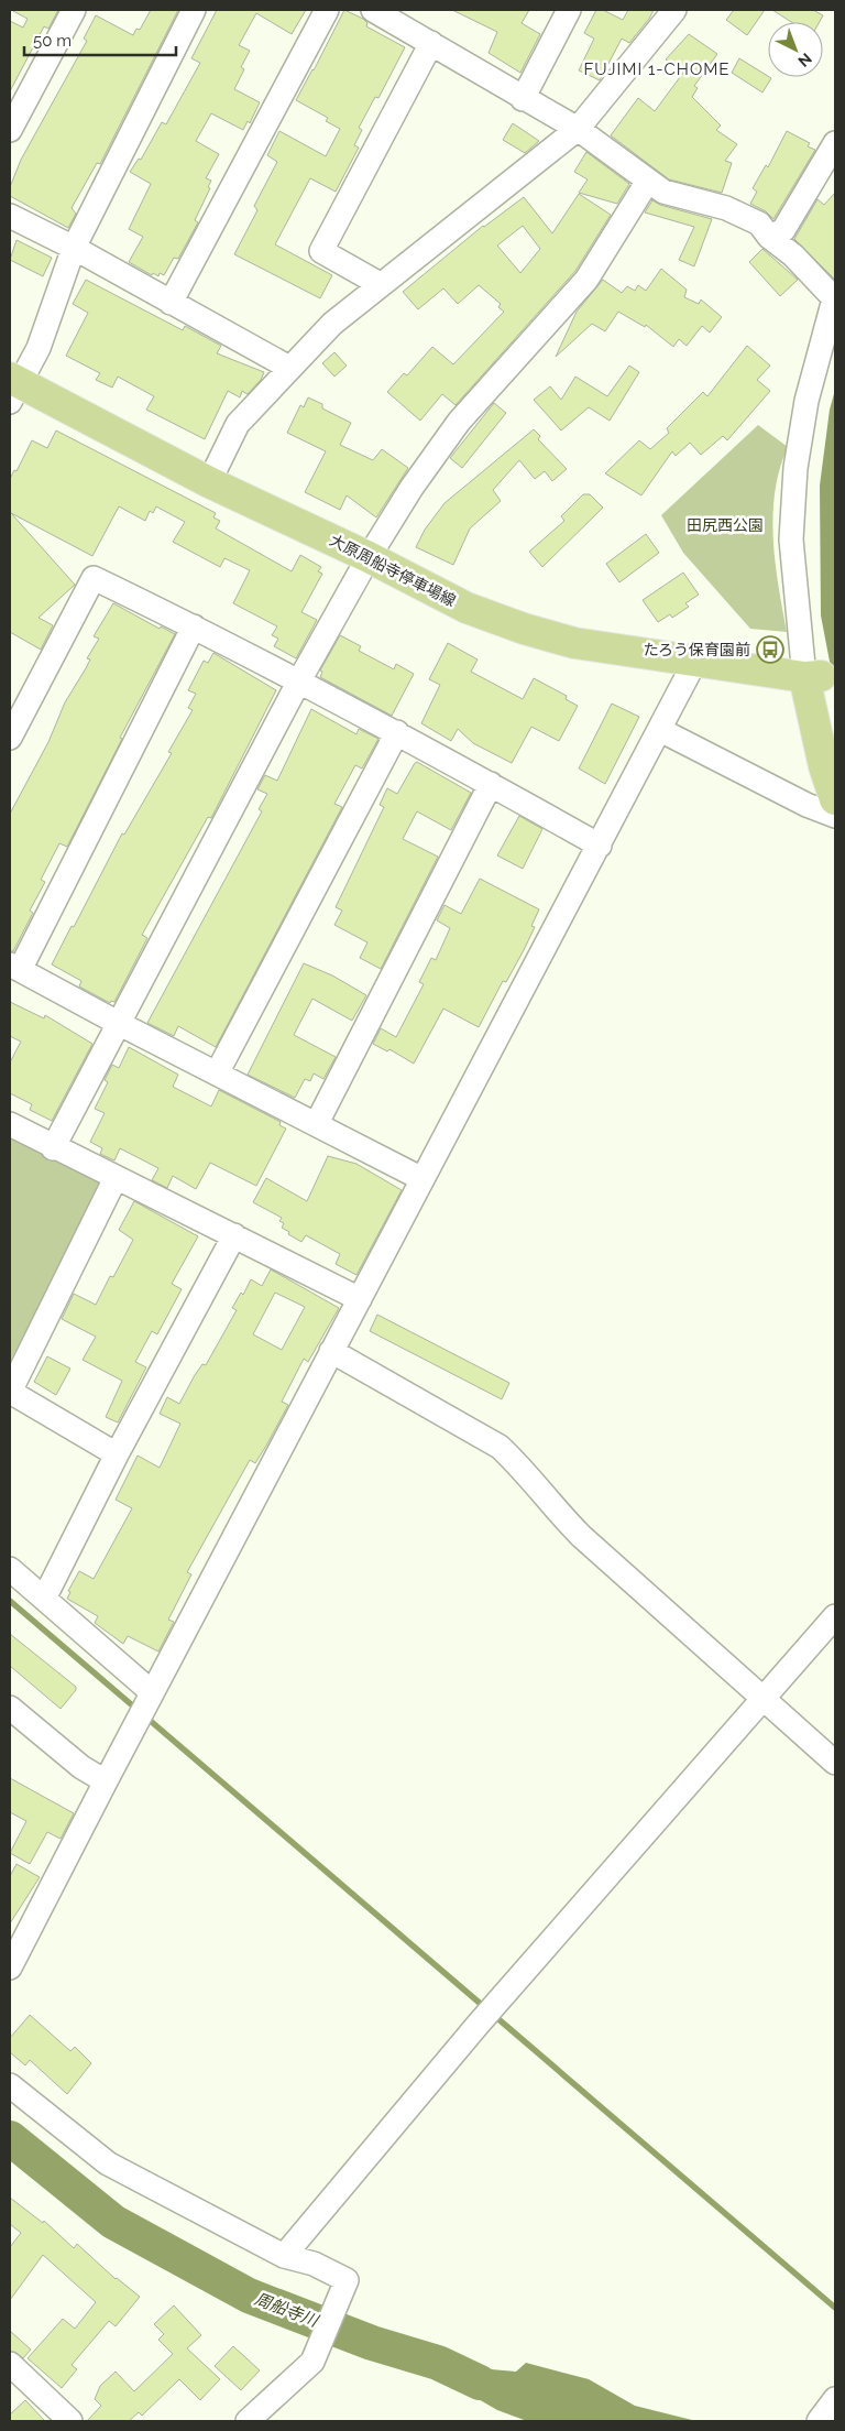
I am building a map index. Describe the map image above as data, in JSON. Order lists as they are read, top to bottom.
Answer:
{
  "streets": {
    "main road": ["大原周船寺停車場線"]
  },
  "districts": ["FUJIMI 1-CHOME"],
  "water": ["周船寺川"],
  "parks": ["田尻西公園"],
  "places": {
    "bus stop": ["たろう保育園前"]
  },
  "scale_bar": "50 m",
  "north": "bottom right"
}
